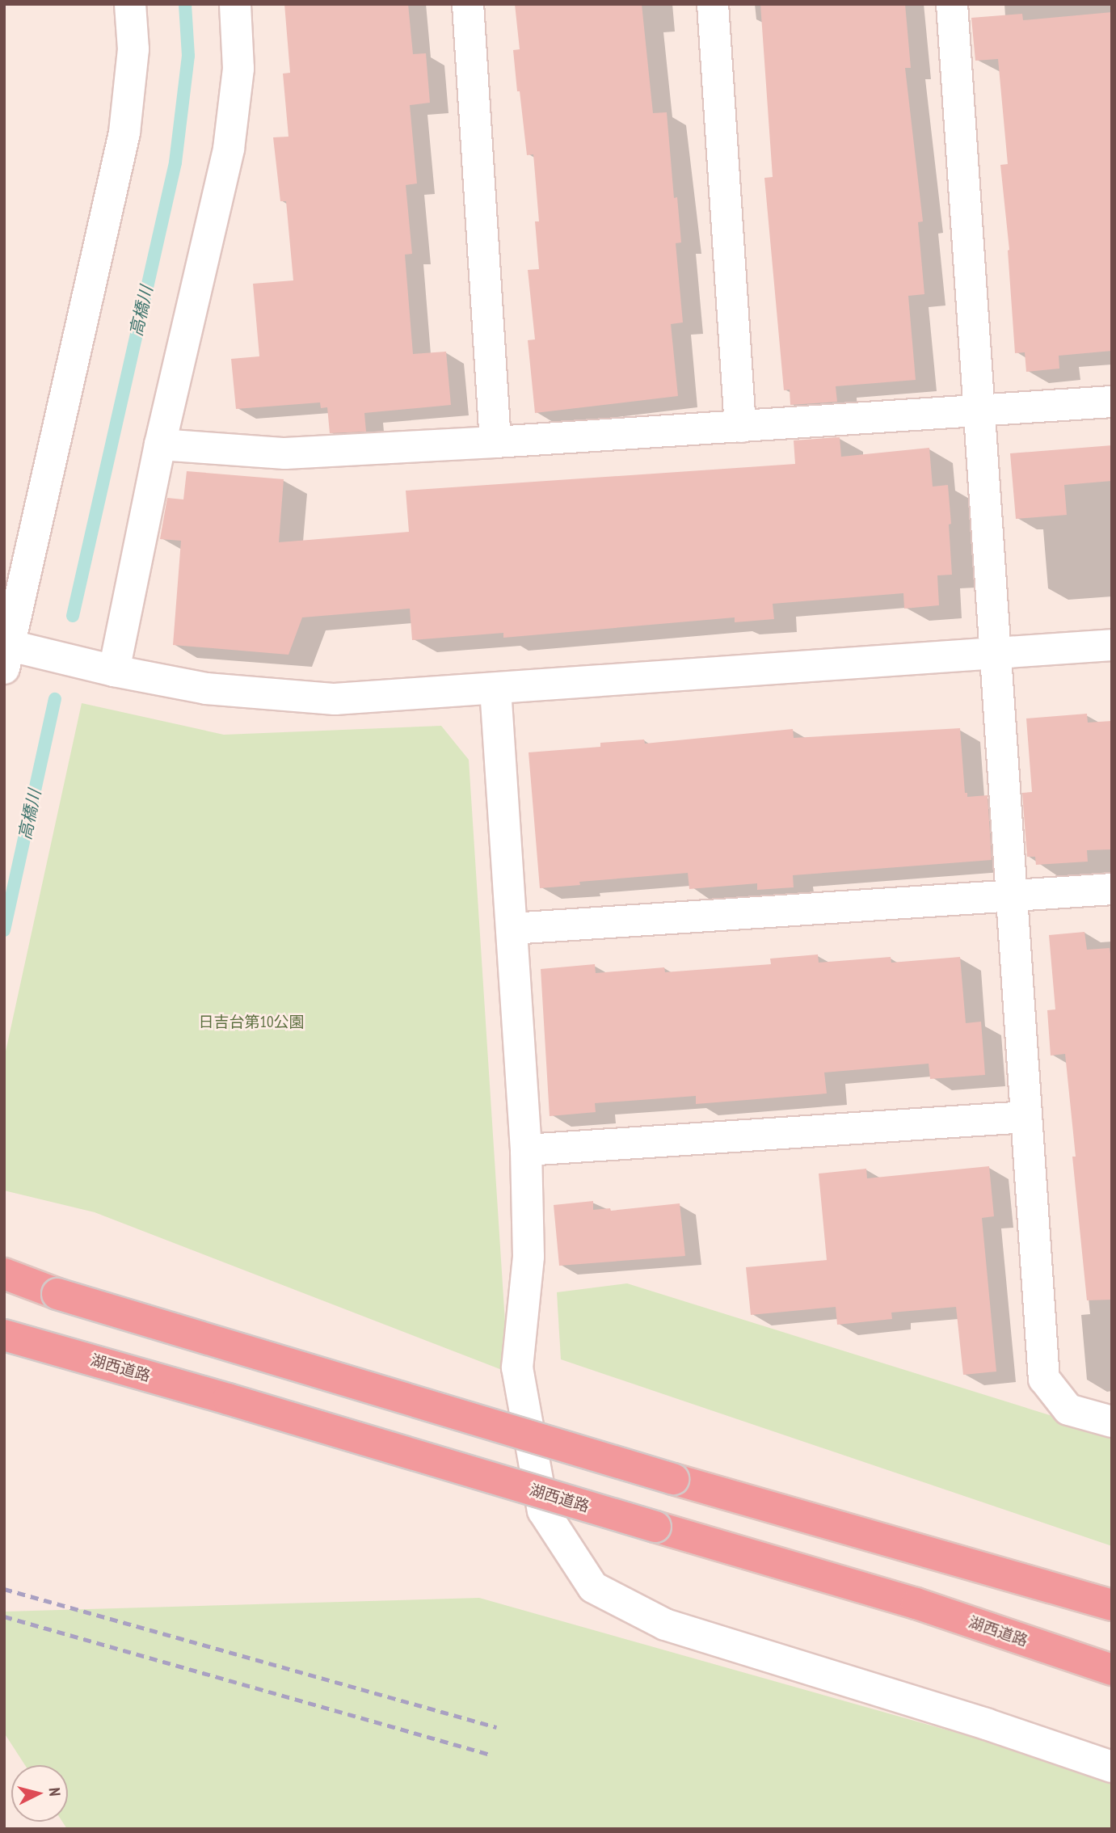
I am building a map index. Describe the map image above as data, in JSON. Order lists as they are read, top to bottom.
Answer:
{
  "streets": {
    "highway": ["湖西道路"]
  },
  "water": ["高橋川"],
  "parks": ["日吉台第10公園"],
  "north": "right"
}
